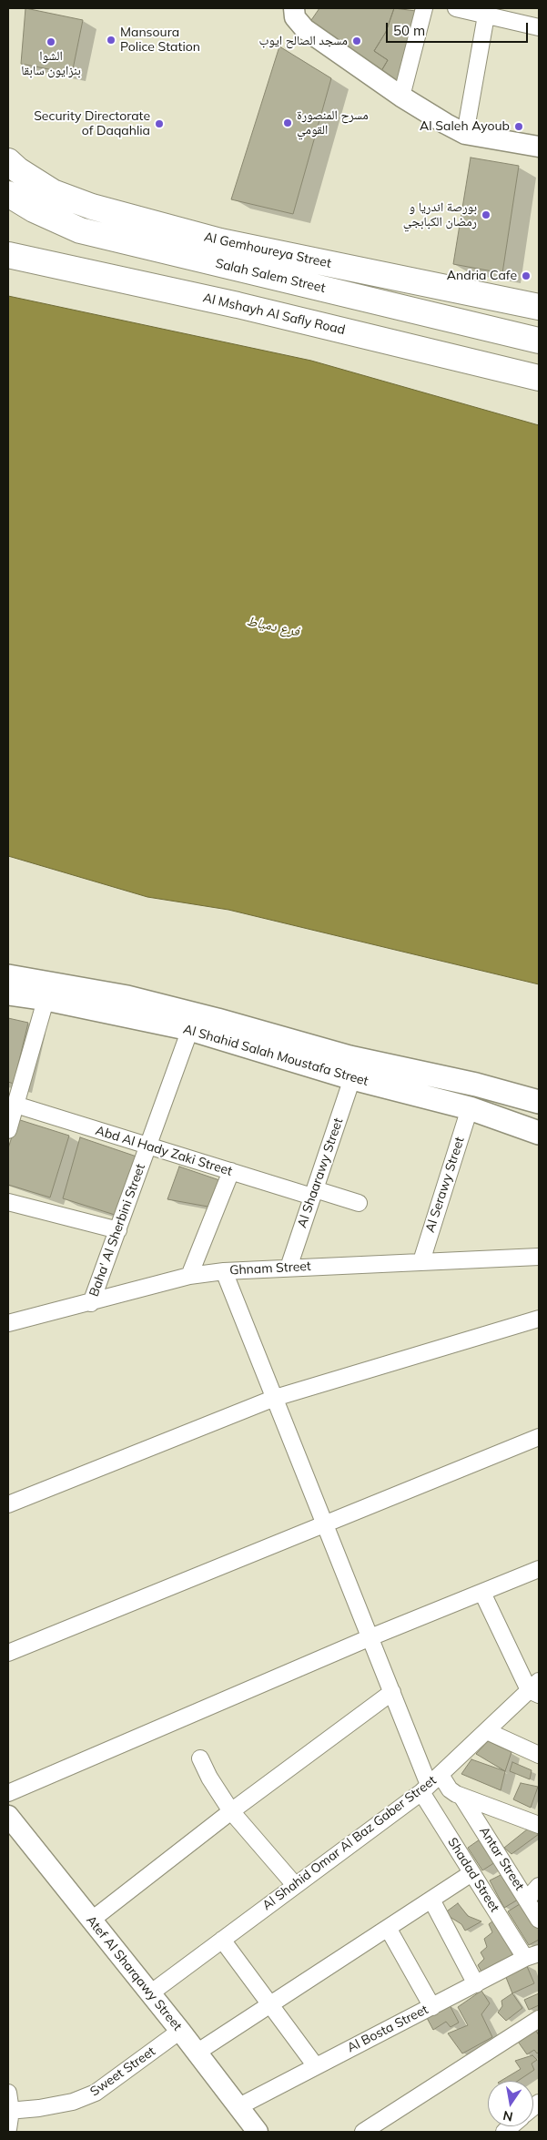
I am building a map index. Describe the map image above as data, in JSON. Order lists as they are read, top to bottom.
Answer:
{
  "streets": {
    "main road": [
      "Al Gemhoureya Street",
      "Salah Salem Street",
      "Al Mshayh Al Safly Road",
      "Al Shahid Salah Moustafa Street"
    ],
    "street": [
      "Abd Al Hady Zaki Street",
      "Al Shaarawy Street",
      "Al Serawy Street",
      "Baha' Al Sherbini Street",
      "Ghnam Street",
      "Al Shahid Omar Al Baz Gaber Street",
      "Antar Street",
      "Shadad Street",
      "Atef Al Sharqawy Street",
      "Al Bosta Street",
      "Sweet Street"
    ]
  },
  "crossings": [
    ["Al Shahid Salah Moustafa Street", "Al Shaarawy Street"],
    ["Al Shahid Salah Moustafa Street", "Al Serawy Street"],
    ["Al Shahid Salah Moustafa Street", "Baha' Al Sherbini Street"],
    ["Abd Al Hady Zaki Street", "Al Shaarawy Street"],
    ["Abd Al Hady Zaki Street", "Baha' Al Sherbini Street"],
    ["Al Shaarawy Street", "Ghnam Street"],
    ["Al Serawy Street", "Ghnam Street"],
    ["Baha' Al Sherbini Street", "Ghnam Street"],
    ["Al Shahid Omar Al Baz Gaber Street", "Shadad Street"],
    ["Al Shahid Omar Al Baz Gaber Street", "Atef Al Sharqawy Street"],
    ["Shadad Street", "Al Bosta Street"],
    ["Atef Al Sharqawy Street", "Al Bosta Street"],
    ["Atef Al Sharqawy Street", "Sweet Street"]
  ],
  "water": ["فرع دمياط"],
  "places": [
    "Mansoura Police Station",
    "مسجد الصالح ايوب",
    "الشوا بنزايون سابقا",
    "مسرح المنصورة القومي",
    "Security Directorate of Daqahlia",
    "Al Saleh Ayoub",
    "بورصة اندريا و رمضان الكبابجي",
    "Andria Cafe"
  ],
  "scale_bar": "50 m",
  "north": "bottom"
}
